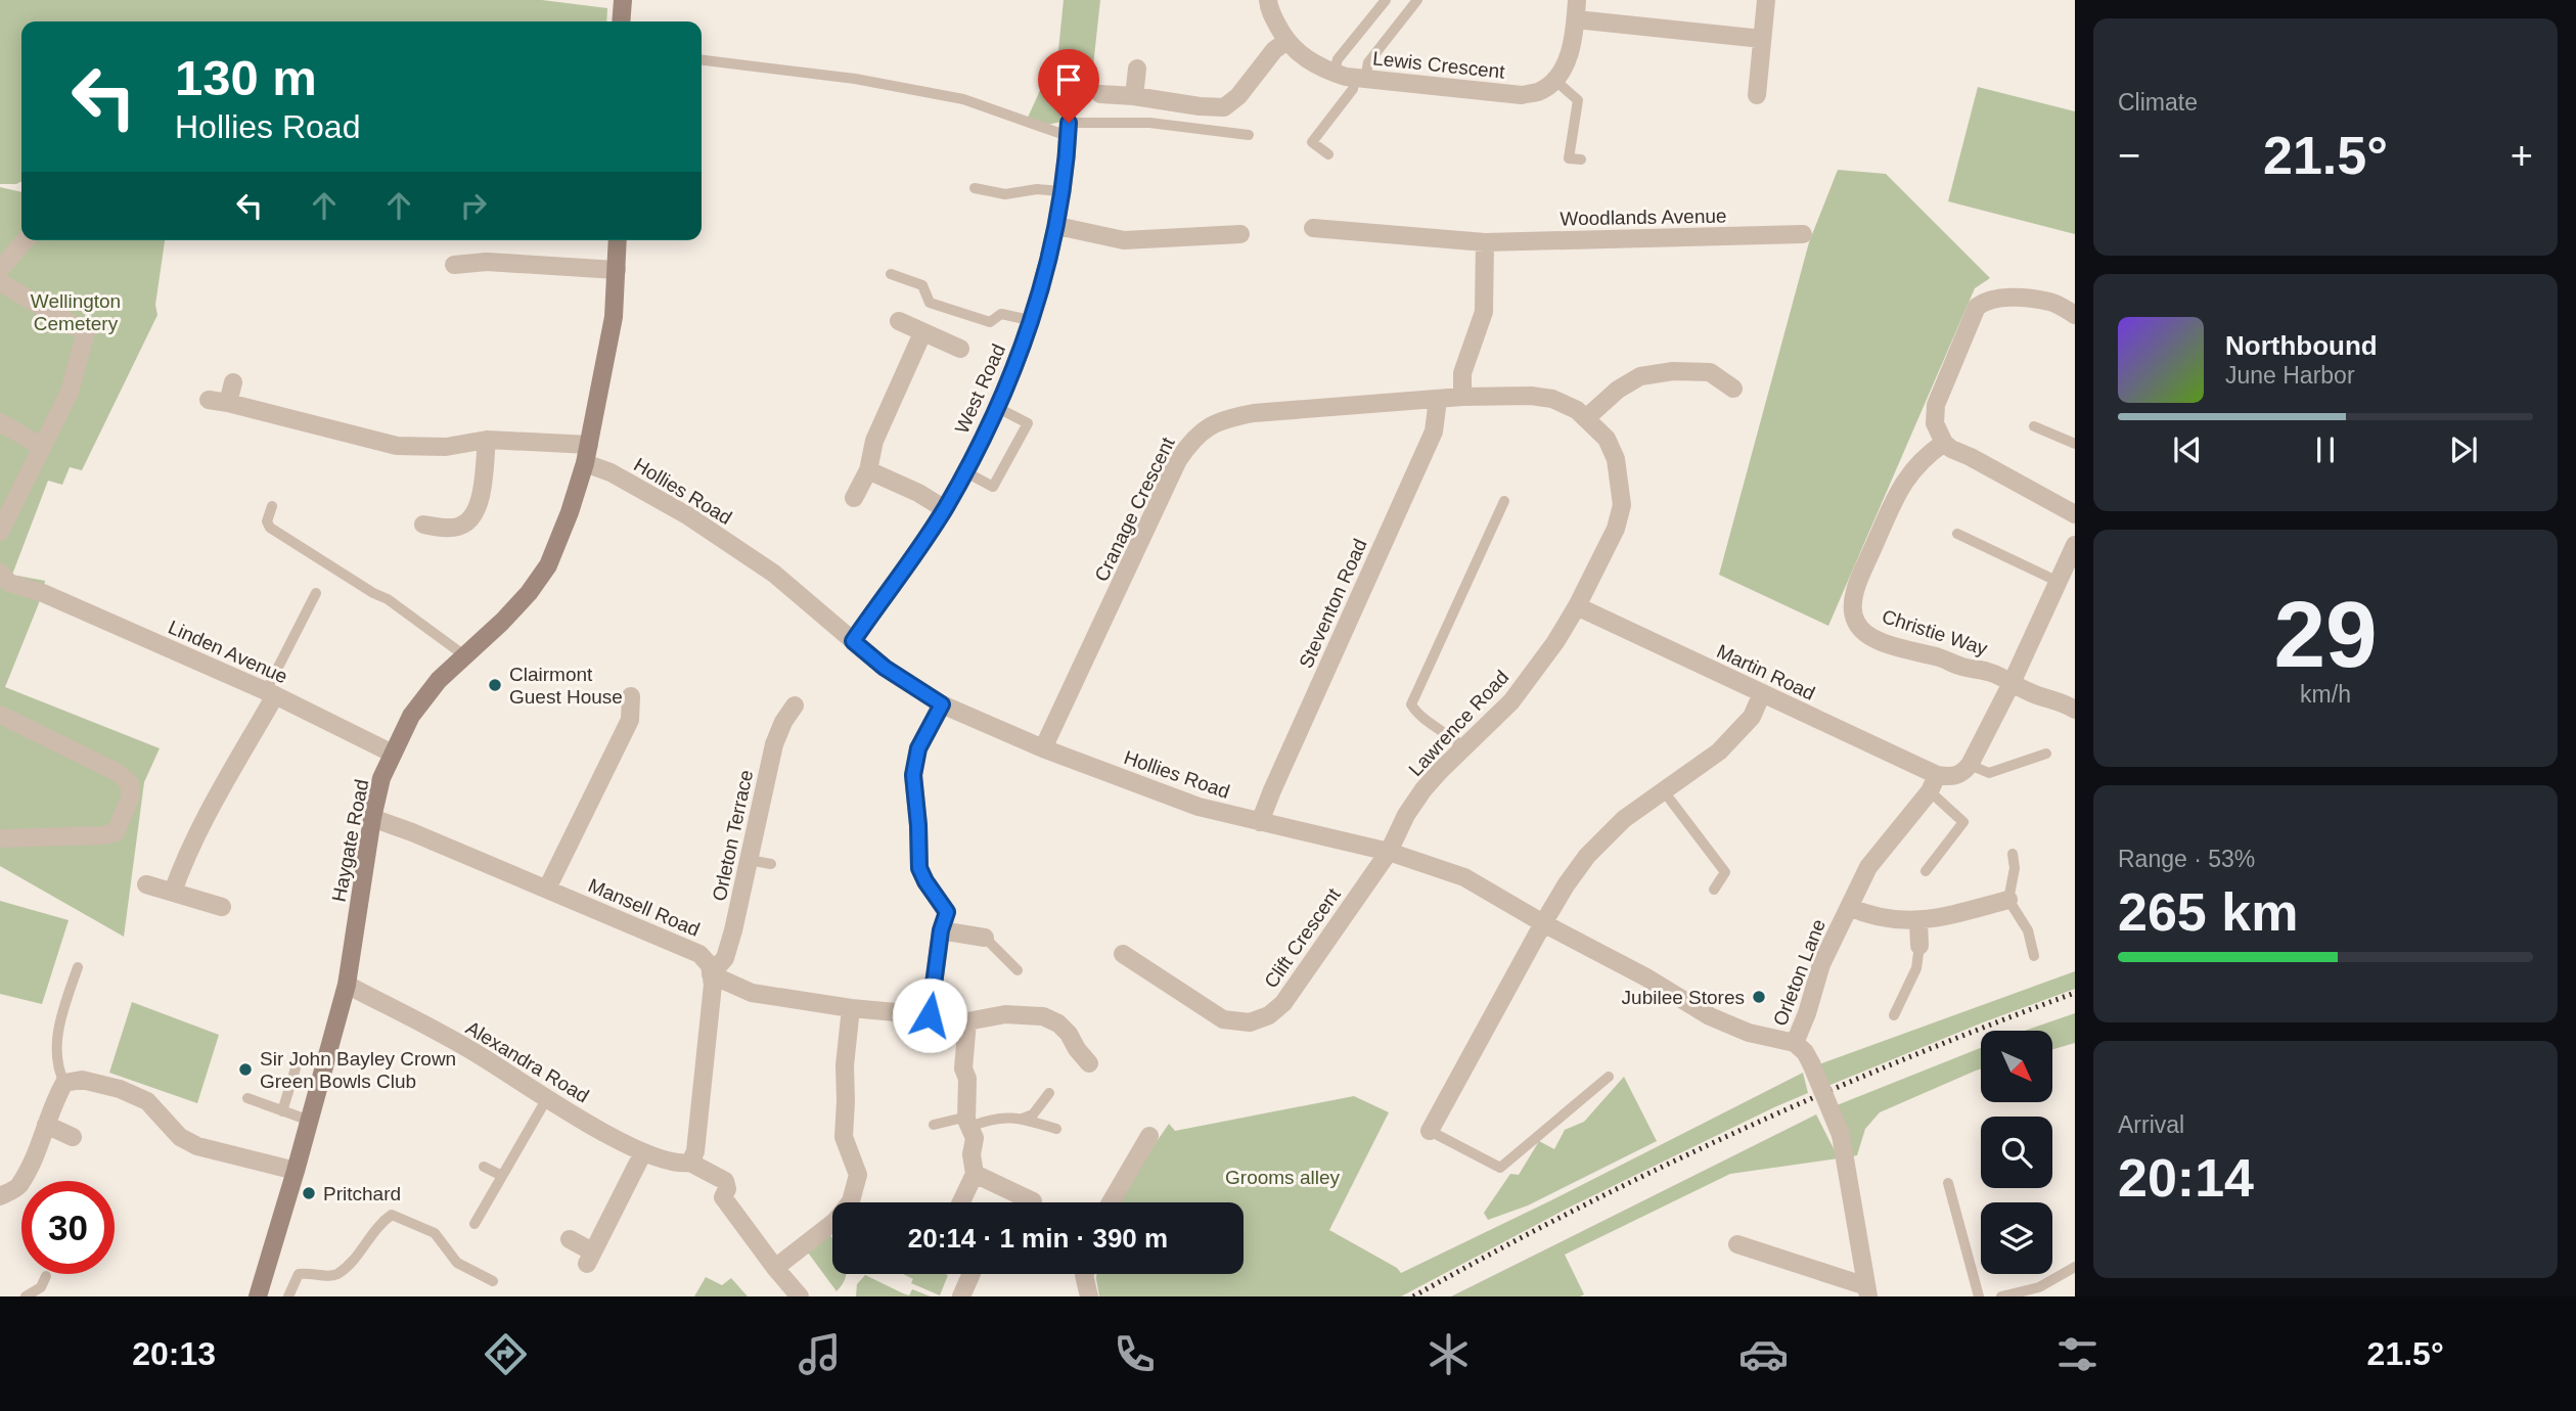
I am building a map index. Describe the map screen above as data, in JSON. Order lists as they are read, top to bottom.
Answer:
{
  "streets": {
    "street": [
      "Lewis Crescent",
      "Woodlands Avenue",
      "West Road",
      "Hollies Road",
      "Cranage Crescent",
      "Steventon Road",
      "Christie Way",
      "Linden Avenue",
      "Martin Road",
      "Lawrence Road",
      "Orleton Terrace",
      "Haygate Road",
      "Mansell Road",
      "Clift Crescent",
      "Orleton Lane",
      "Alexandra Road"
    ]
  },
  "crossings": [
    ["West Road", "Hollies Road"],
    ["Hollies Road", "Cranage Crescent"],
    ["Hollies Road", "Steventon Road"],
    ["Hollies Road", "Lawrence Road"],
    ["Hollies Road", "Haygate Road"],
    ["Hollies Road", "Clift Crescent"],
    ["Hollies Road", "Orleton Lane"],
    ["Cranage Crescent", "Steventon Road"],
    ["Cranage Crescent", "Lawrence Road"],
    ["Steventon Road", "Lawrence Road"],
    ["Linden Avenue", "Haygate Road"],
    ["Martin Road", "Lawrence Road"],
    ["Martin Road", "Orleton Lane"],
    ["Lawrence Road", "Clift Crescent"],
    ["Orleton Terrace", "Mansell Road"],
    ["Haygate Road", "Mansell Road"],
    ["Haygate Road", "Alexandra Road"]
  ],
  "parks": ["Wellington Cemetery", "Grooms alley"],
  "places": [
    "Clairmont Guest House",
    "Jubilee Stores",
    "Sir John Bayley Crown Green Bowls Club",
    "Pritchard"
  ],
  "north": "bottom right",
  "page": {
    "tile": [
      "Climate",
      ["29", "km/h"],
      ["Range · 53%", "265 km"],
      ["Arrival", "20:14"]
    ],
    "turn": ["130 m", "Hollies Road"],
    "heat": ["−", "21.5°", "+"],
    "song": ["Northbound", "June Harbor"],
    "limit": "30",
    "trip": "20:14 · 1 min · 390 m",
    "tabs": ["20:13", "21.5°"]
  }
}
